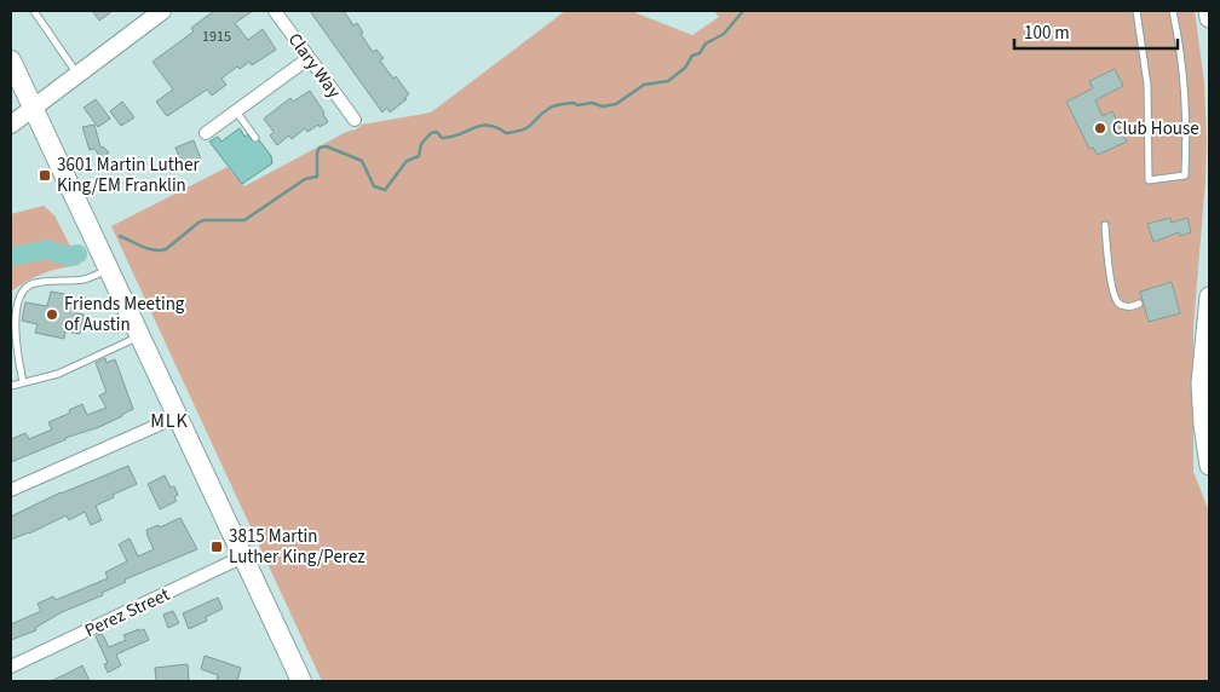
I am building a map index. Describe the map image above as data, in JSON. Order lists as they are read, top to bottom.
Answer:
{
  "streets": {
    "street": ["Clary Way", "Perez Street"]
  },
  "districts": ["MLK"],
  "places": {
    "other": ["Club House", "Friends Meeting of Austin"],
    "transit": ["3601 Martin Luther King/EM Franklin", "3815 Martin Luther King/Perez"]
  },
  "house_numbers": ["1915"],
  "scale_bar": "100 m"
}
